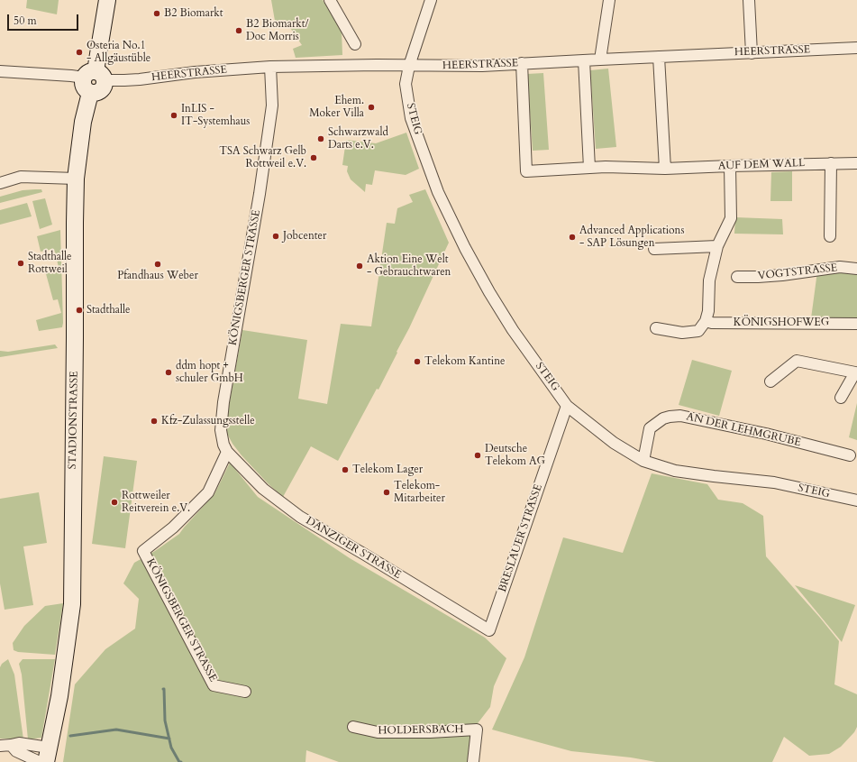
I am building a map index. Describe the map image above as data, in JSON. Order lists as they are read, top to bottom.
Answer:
{
  "streets": {
    "street": [
      "HEERSTRASSE",
      "STEIG",
      "AUF DEM WALL",
      "VOGTSTRASSE",
      "KÖNIGSBERGER STRASSE",
      "KÖNIGSHOFWEG",
      "STADIONSTRASSE",
      "AN DER LEHMGRUBE",
      "BRESLAUER STRASSE",
      "DANZIGER STRASSE",
      "HOLDERSBACH"
    ]
  },
  "crossings": [
    ["HEERSTRASSE", "STEIG"],
    ["HEERSTRASSE", "AUF DEM WALL"],
    ["HEERSTRASSE", "KÖNIGSBERGER STRASSE"],
    ["HEERSTRASSE", "STADIONSTRASSE"],
    ["STEIG", "AN DER LEHMGRUBE"],
    ["STEIG", "BRESLAUER STRASSE"],
    ["KÖNIGSBERGER STRASSE", "DANZIGER STRASSE"],
    ["BRESLAUER STRASSE", "DANZIGER STRASSE"]
  ],
  "places": [
    "B2 Biomarkt",
    "B2 Biomarkt/ Doc Morris",
    "Osteria No.1 - Allgäustüble",
    "Ehem. Moker Villa",
    "InLIS - IT-Systemhaus",
    "Schwarzwald Darts e.V.",
    "TSA Schwarz Gelb Rottweil e.V.",
    "Jobcenter",
    "Advanced Applications - SAP Lösungen",
    "Stadthalle Rottweil",
    "Pfandhaus Weber",
    "Aktion Eine Welt - Gebrauchtwaren",
    "Stadthalle",
    "Telekom Kantine",
    "ddm hopt + schuler GmbH",
    "Kfz-Zulassungsstelle",
    "Deutsche Telekom AG",
    "Telekom Lager",
    "Telekom- Mitarbeiter",
    "Rottweiler Reitverein e.V."
  ],
  "scale_bar": "50 m"
}
